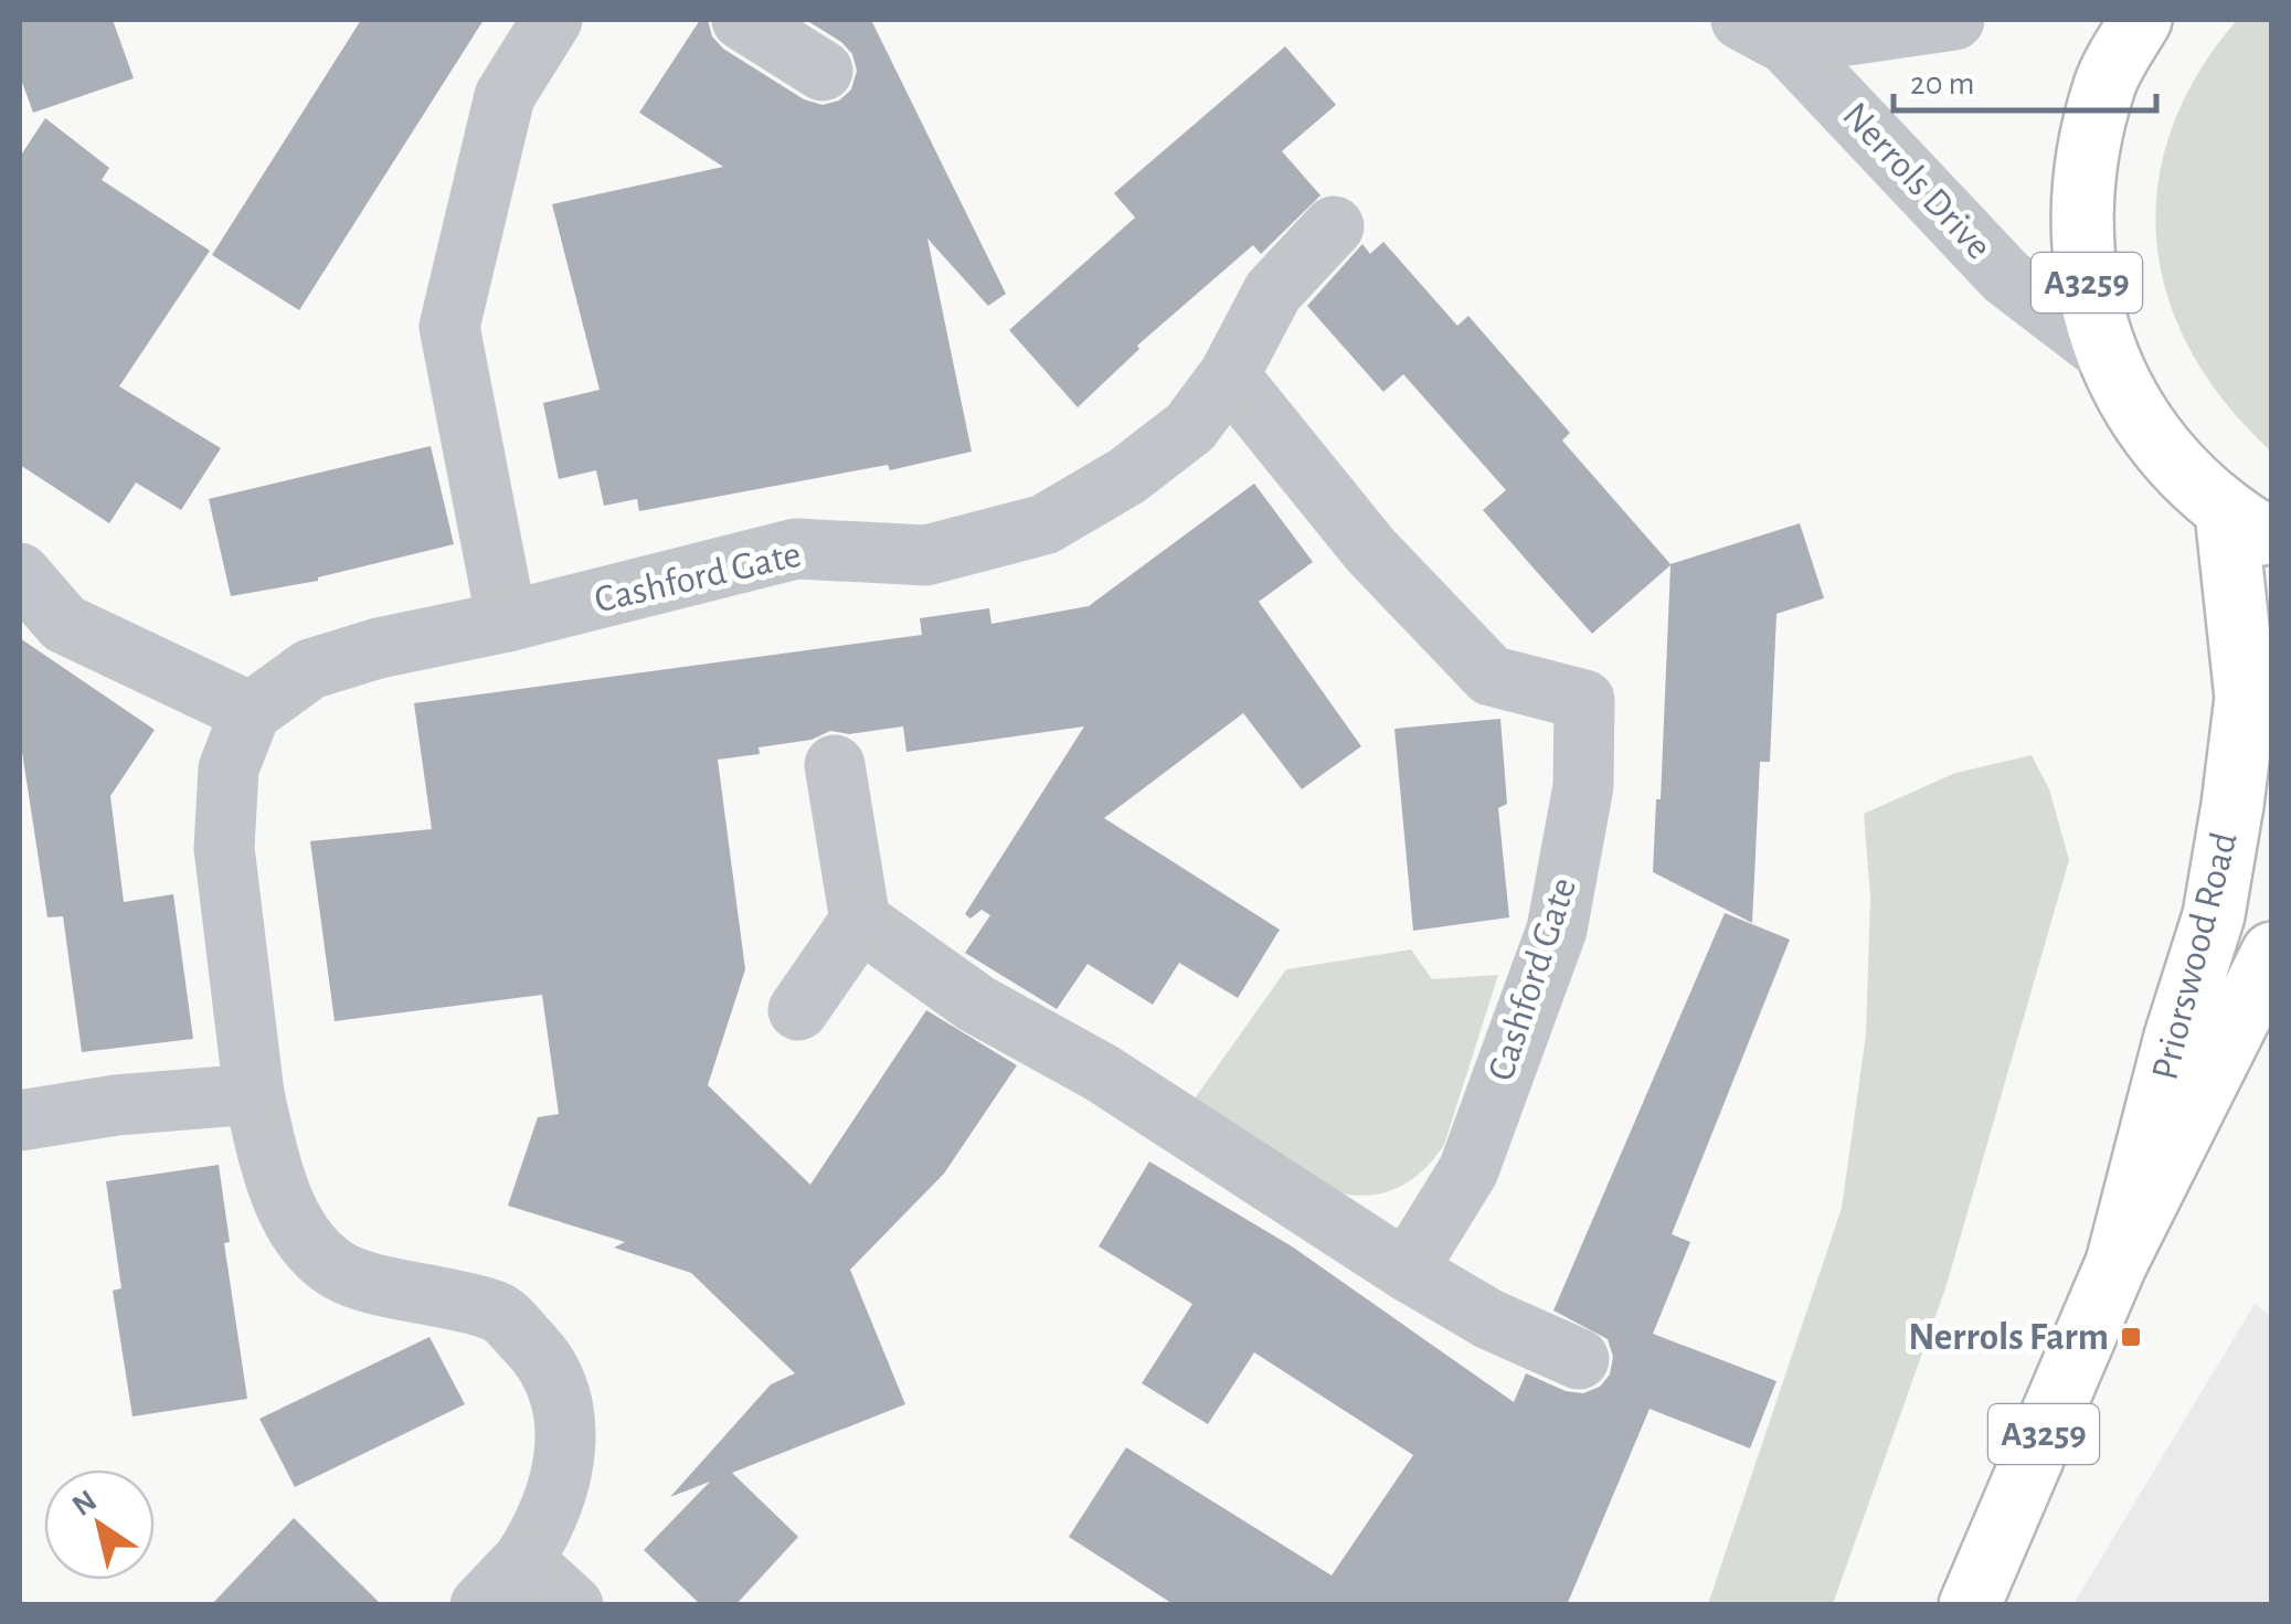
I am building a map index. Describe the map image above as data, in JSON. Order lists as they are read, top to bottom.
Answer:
{
  "streets": {
    "main road": ["A3259", "Priorswood Road"],
    "street": ["Nerrols Drive", "Cashford Gate"]
  },
  "crossings": [
    ["Nerrols Drive", "A3259"],
    ["A3259", "Priorswood Road"]
  ],
  "places": {
    "transit": ["Nerrols Farm"]
  },
  "scale_bar": "20 m",
  "north": "top left"
}
